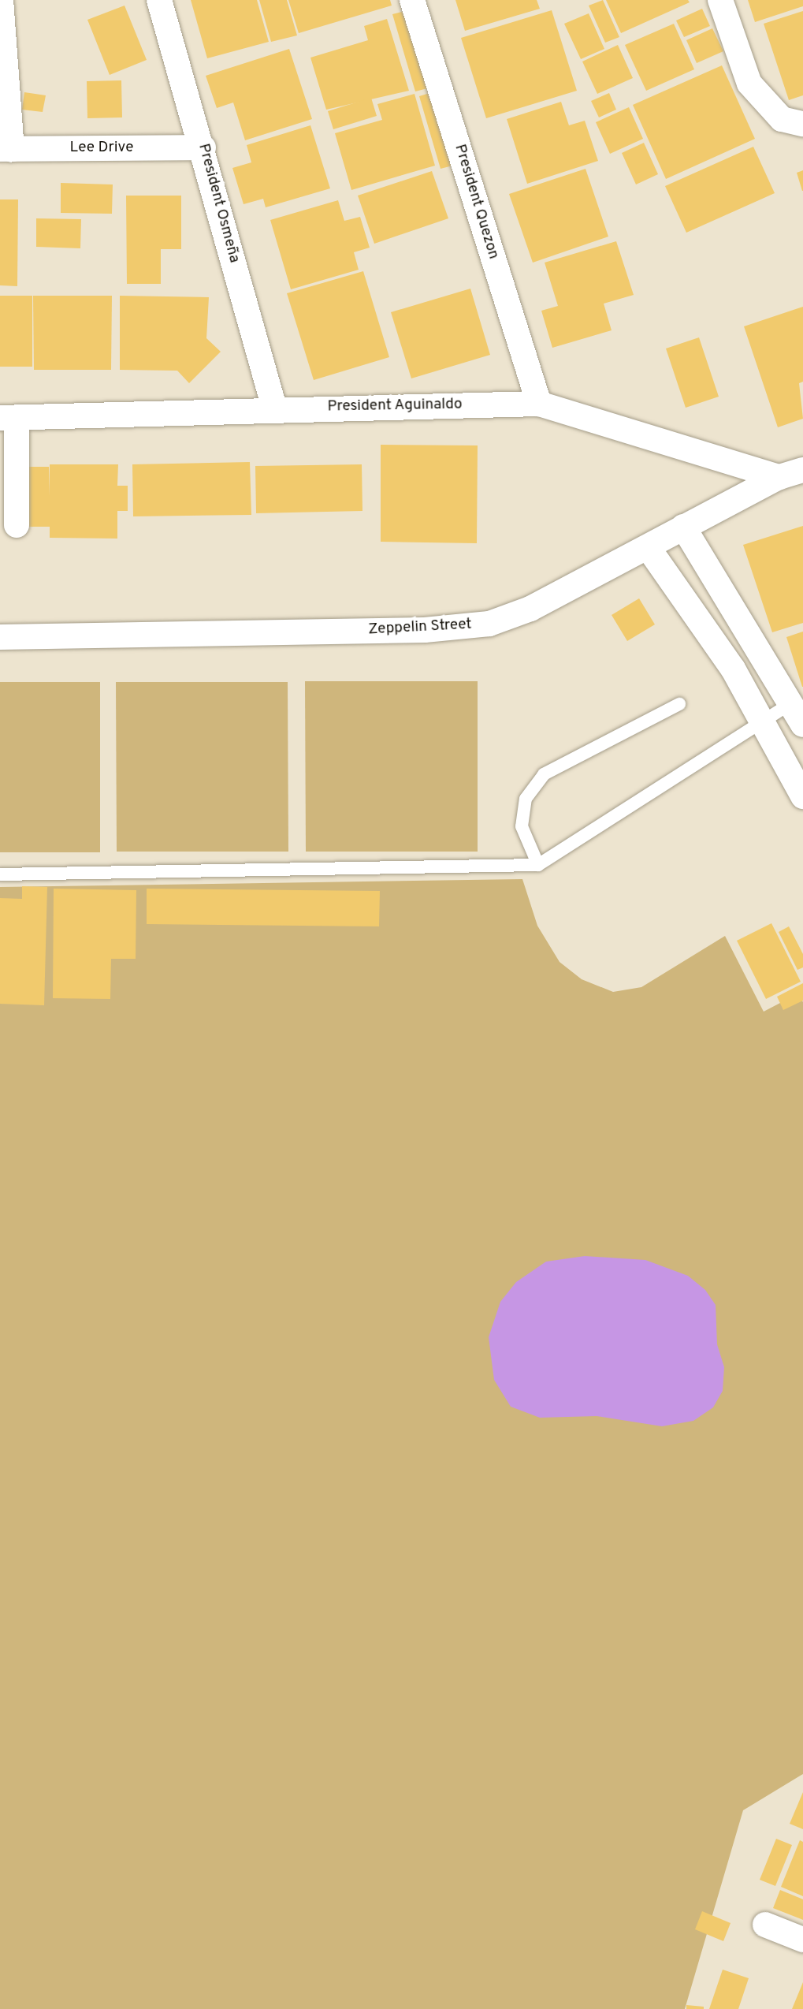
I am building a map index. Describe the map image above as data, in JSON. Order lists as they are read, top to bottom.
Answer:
{
  "streets": {
    "street": [
      "Lee Drive",
      "President Quezon",
      "President Osmeña",
      "President Aguinaldo",
      "Zeppelin Street"
    ]
  },
  "crossings": [
    ["Lee Drive", "President Osmeña"],
    ["President Quezon", "President Aguinaldo"],
    ["President Osmeña", "President Aguinaldo"],
    ["President Aguinaldo", "Zeppelin Street"]
  ]
}
